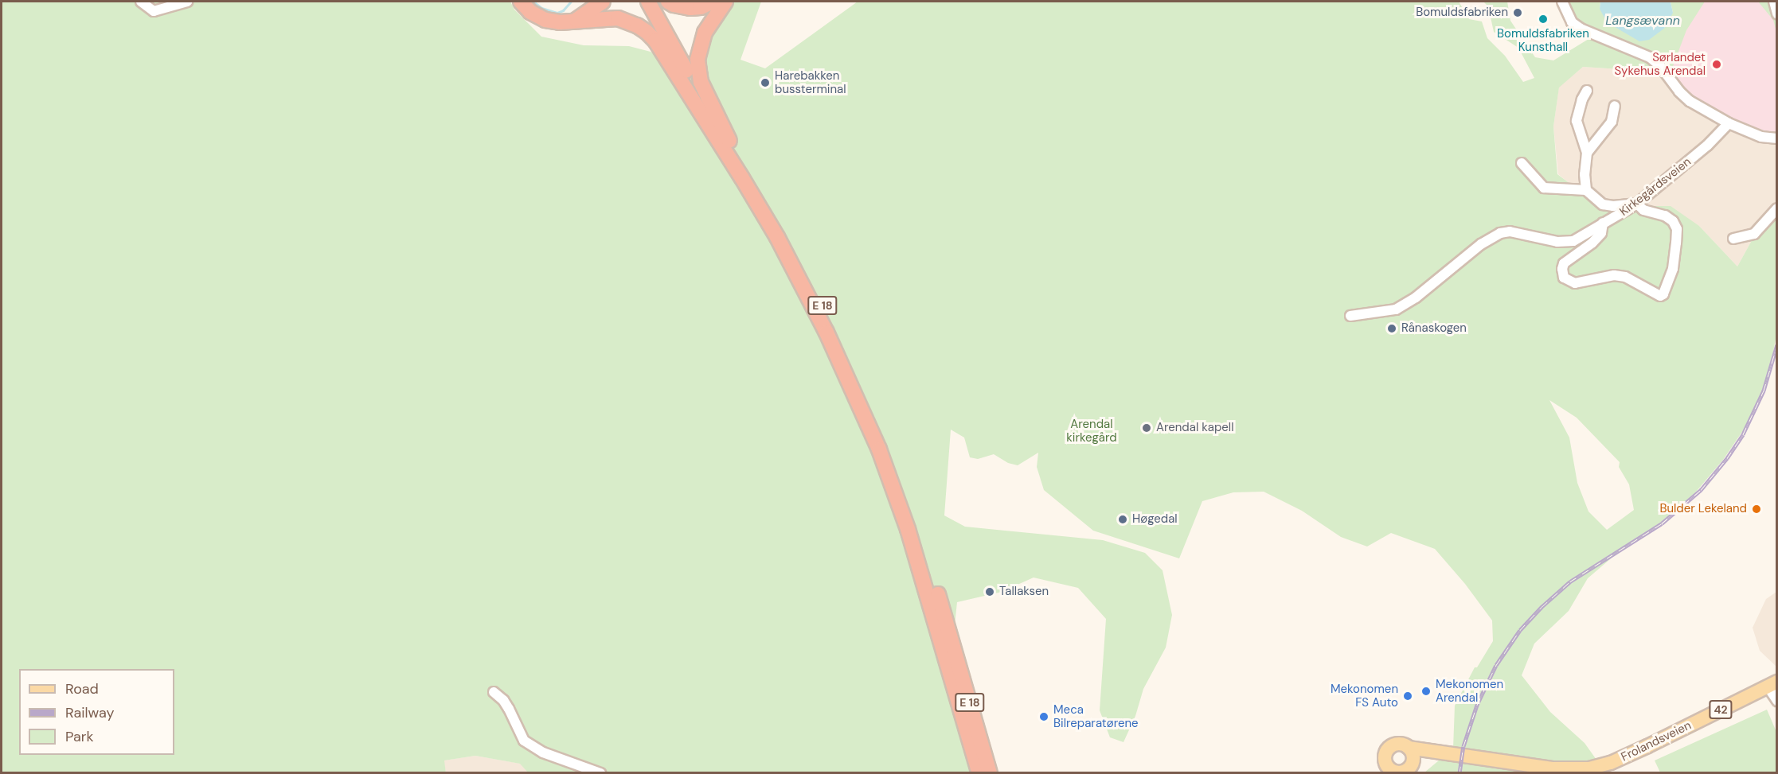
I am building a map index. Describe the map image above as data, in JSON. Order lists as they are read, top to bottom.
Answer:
{
  "streets": {
    "highway": ["E 18"],
    "main road": ["42", "Frolandsveien"],
    "street": ["Kirkegårdsveien"]
  },
  "crossings": [
    ["42", "Frolandsveien"]
  ],
  "water": ["Langsævann"],
  "parks": ["Arendal kirkegård"],
  "places": [
    "Bomuldsfabriken",
    "Bomuldsfabriken Kunsthall",
    "Sørlandet Sykehus Arendal",
    "Harebakken bussterminal",
    "Rånaskogen",
    "Arendal kapell",
    "Bulder Lekeland",
    "Høgedal",
    "Tallaksen",
    "Mekonomen Arendal",
    "Mekonomen FS Auto",
    "Meca Bilreparatørene"
  ],
  "legend": ["Road", "Railway", "Park"]
}
